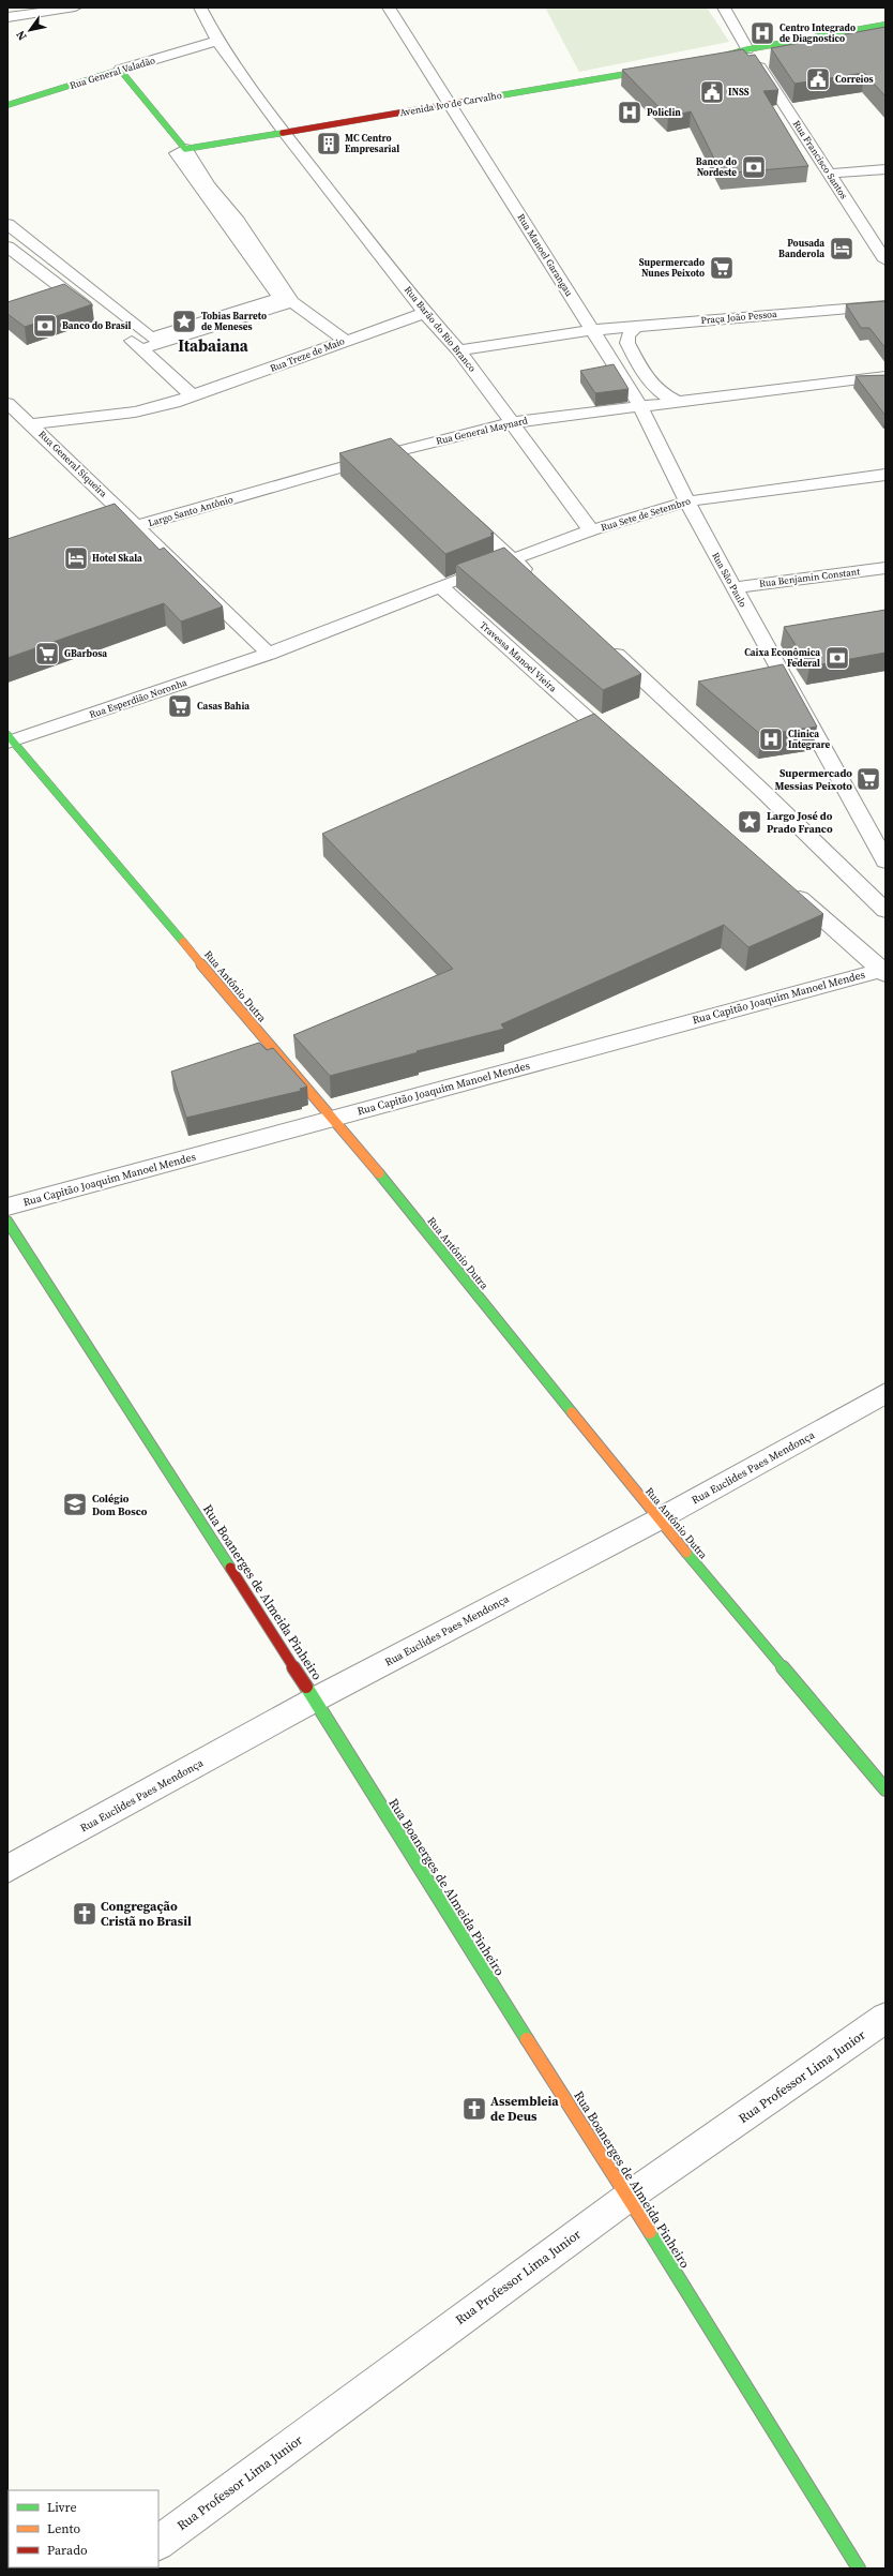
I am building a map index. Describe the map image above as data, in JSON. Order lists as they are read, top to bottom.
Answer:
{
  "streets": {
    "street": [
      "Rua General Valadão",
      "Avenida Ivo de Carvalho",
      "Rua Francisco Santos",
      "Rua Manoel Garangau",
      "Praça João Pessoa",
      "Rua Barão do Rio Branco",
      "Rua Treze de Maio",
      "Rua General Maynard",
      "Rua General Siqueira",
      "Largo Santo Antônio",
      "Rua Sete de Setembro",
      "Rua Benjamin Constant",
      "Rua São Paulo",
      "Travessa Manoel Vieira",
      "Rua Esperdião Noronha",
      "Rua Antônio Dutra",
      "Rua Capitão Joaquim Manoel Mendes",
      "Rua Euclides Paes Mendonça",
      "Rua Boanerges de Almeida Pinheiro",
      "Rua Professor Lima Junior"
    ]
  },
  "crossings": [
    ["Rua General Valadão", "Rua Barão do Rio Branco"],
    ["Avenida Ivo de Carvalho", "Rua Manoel Garangau"],
    ["Avenida Ivo de Carvalho", "Rua Barão do Rio Branco"],
    ["Rua Manoel Garangau", "Praça João Pessoa"],
    ["Rua Manoel Garangau", "Rua General Maynard"],
    ["Rua Manoel Garangau", "Rua São Paulo"],
    ["Praça João Pessoa", "Rua Barão do Rio Branco"],
    ["Rua Barão do Rio Branco", "Rua Treze de Maio"],
    ["Rua Barão do Rio Branco", "Rua General Maynard"],
    ["Rua Barão do Rio Branco", "Rua Sete de Setembro"],
    ["Rua Treze de Maio", "Rua General Siqueira"],
    ["Rua General Maynard", "Largo Santo Antônio"],
    ["Rua General Maynard", "Rua São Paulo"],
    ["Rua General Siqueira", "Largo Santo Antônio"],
    ["Largo Santo Antônio", "Rua Esperdião Noronha"],
    ["Rua Sete de Setembro", "Rua São Paulo"],
    ["Rua Sete de Setembro", "Travessa Manoel Vieira"],
    ["Rua Benjamin Constant", "Rua São Paulo"],
    ["Rua Esperdião Noronha", "Rua Antônio Dutra"],
    ["Rua Antônio Dutra", "Rua Capitão Joaquim Manoel Mendes"],
    ["Rua Antônio Dutra", "Rua Euclides Paes Mendonça"],
    ["Rua Euclides Paes Mendonça", "Rua Boanerges de Almeida Pinheiro"],
    ["Rua Boanerges de Almeida Pinheiro", "Rua Professor Lima Junior"]
  ],
  "districts": ["Itabaiana"],
  "places": {
    "hospital": ["Centro Integrado de Diagnostico", "Policlin", "Clinica Integrare"],
    "public building": ["Correios", "INSS"],
    "building": ["MC Centro Empresarial"],
    "bank": ["Banco do Nordeste", "Banco do Brasil", "Caixa Econômica Federal"],
    "hotel": ["Pousada Banderola", "Hotel Skala"],
    "supermarket": [
      "Supermercado Nunes Peixoto",
      "GBarbosa",
      "Casas Bahia",
      "Supermercado Messias Peixoto"
    ],
    "place": ["Tobias Barreto de Meneses", "Largo José do Prado Franco"],
    "school or university": ["Colégio Dom Bosco"],
    "church": ["Congregação Cristã no Brasil", "Assembleia de Deus"]
  },
  "legend": ["Livre", "Lento", "Parado"],
  "north": "bottom left"
}
